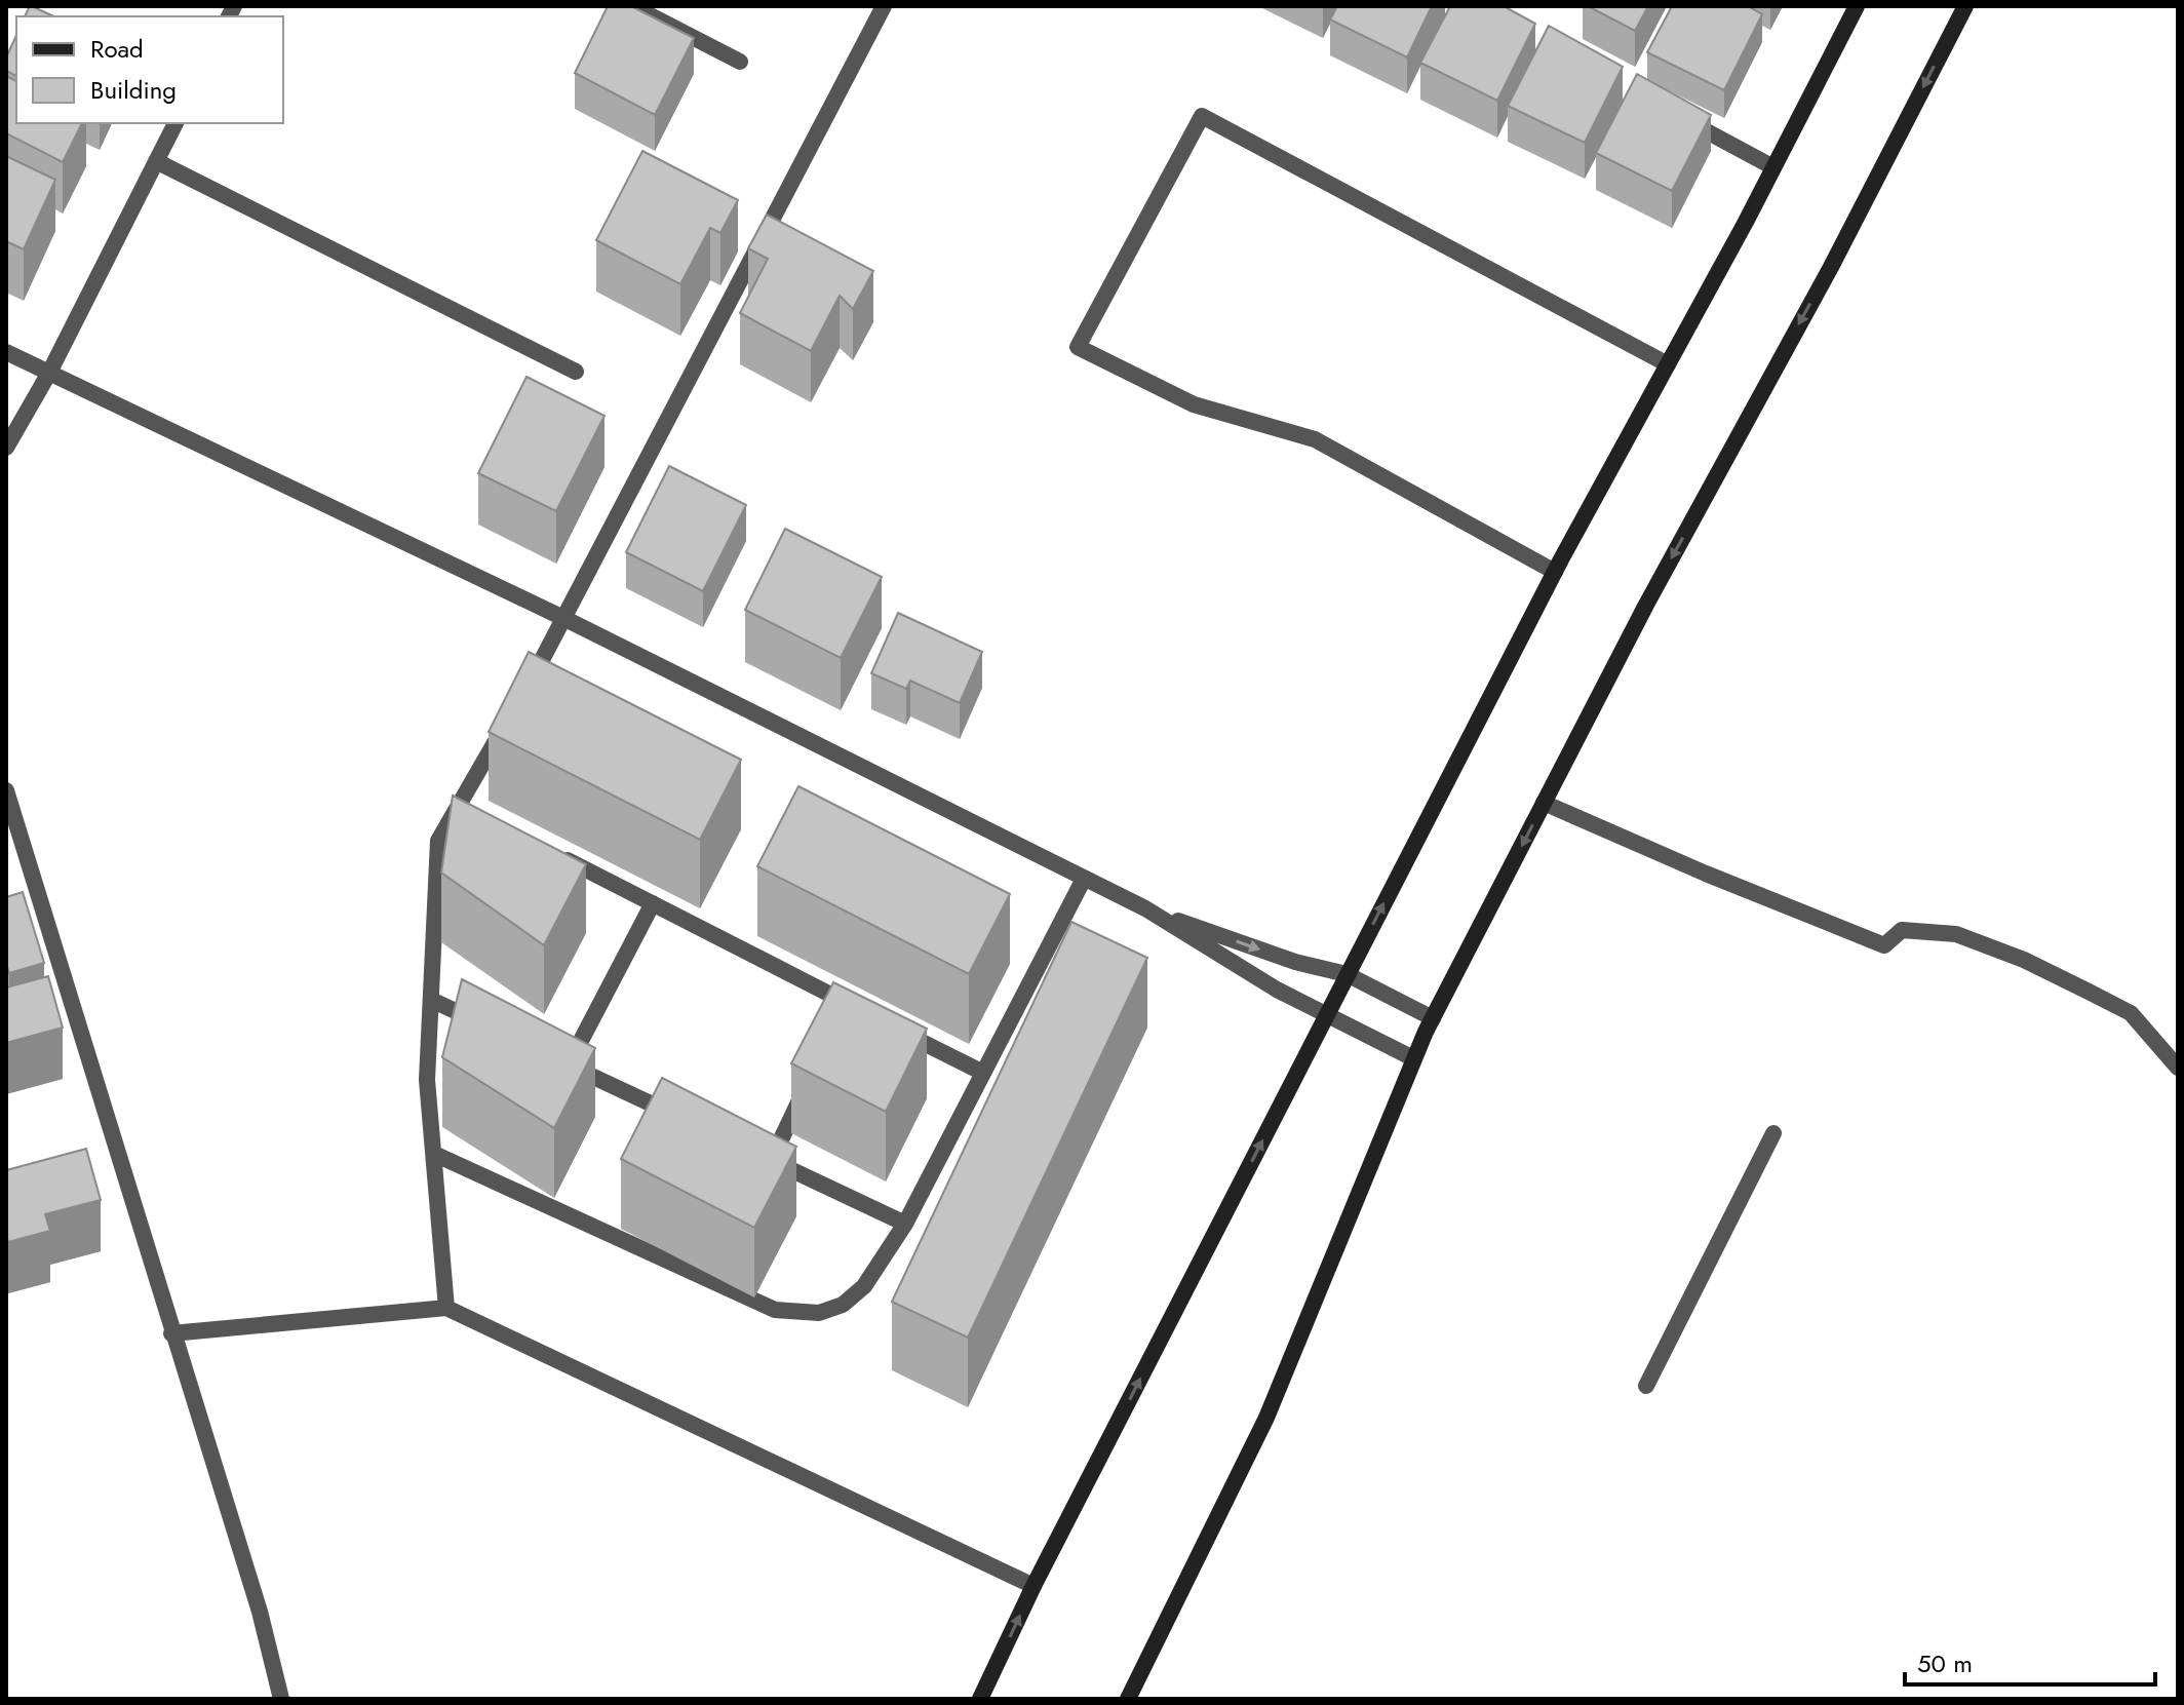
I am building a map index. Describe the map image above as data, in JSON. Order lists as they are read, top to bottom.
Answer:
{
  "legend": ["Road", "Building"],
  "scale_bar": "50 m"
}
